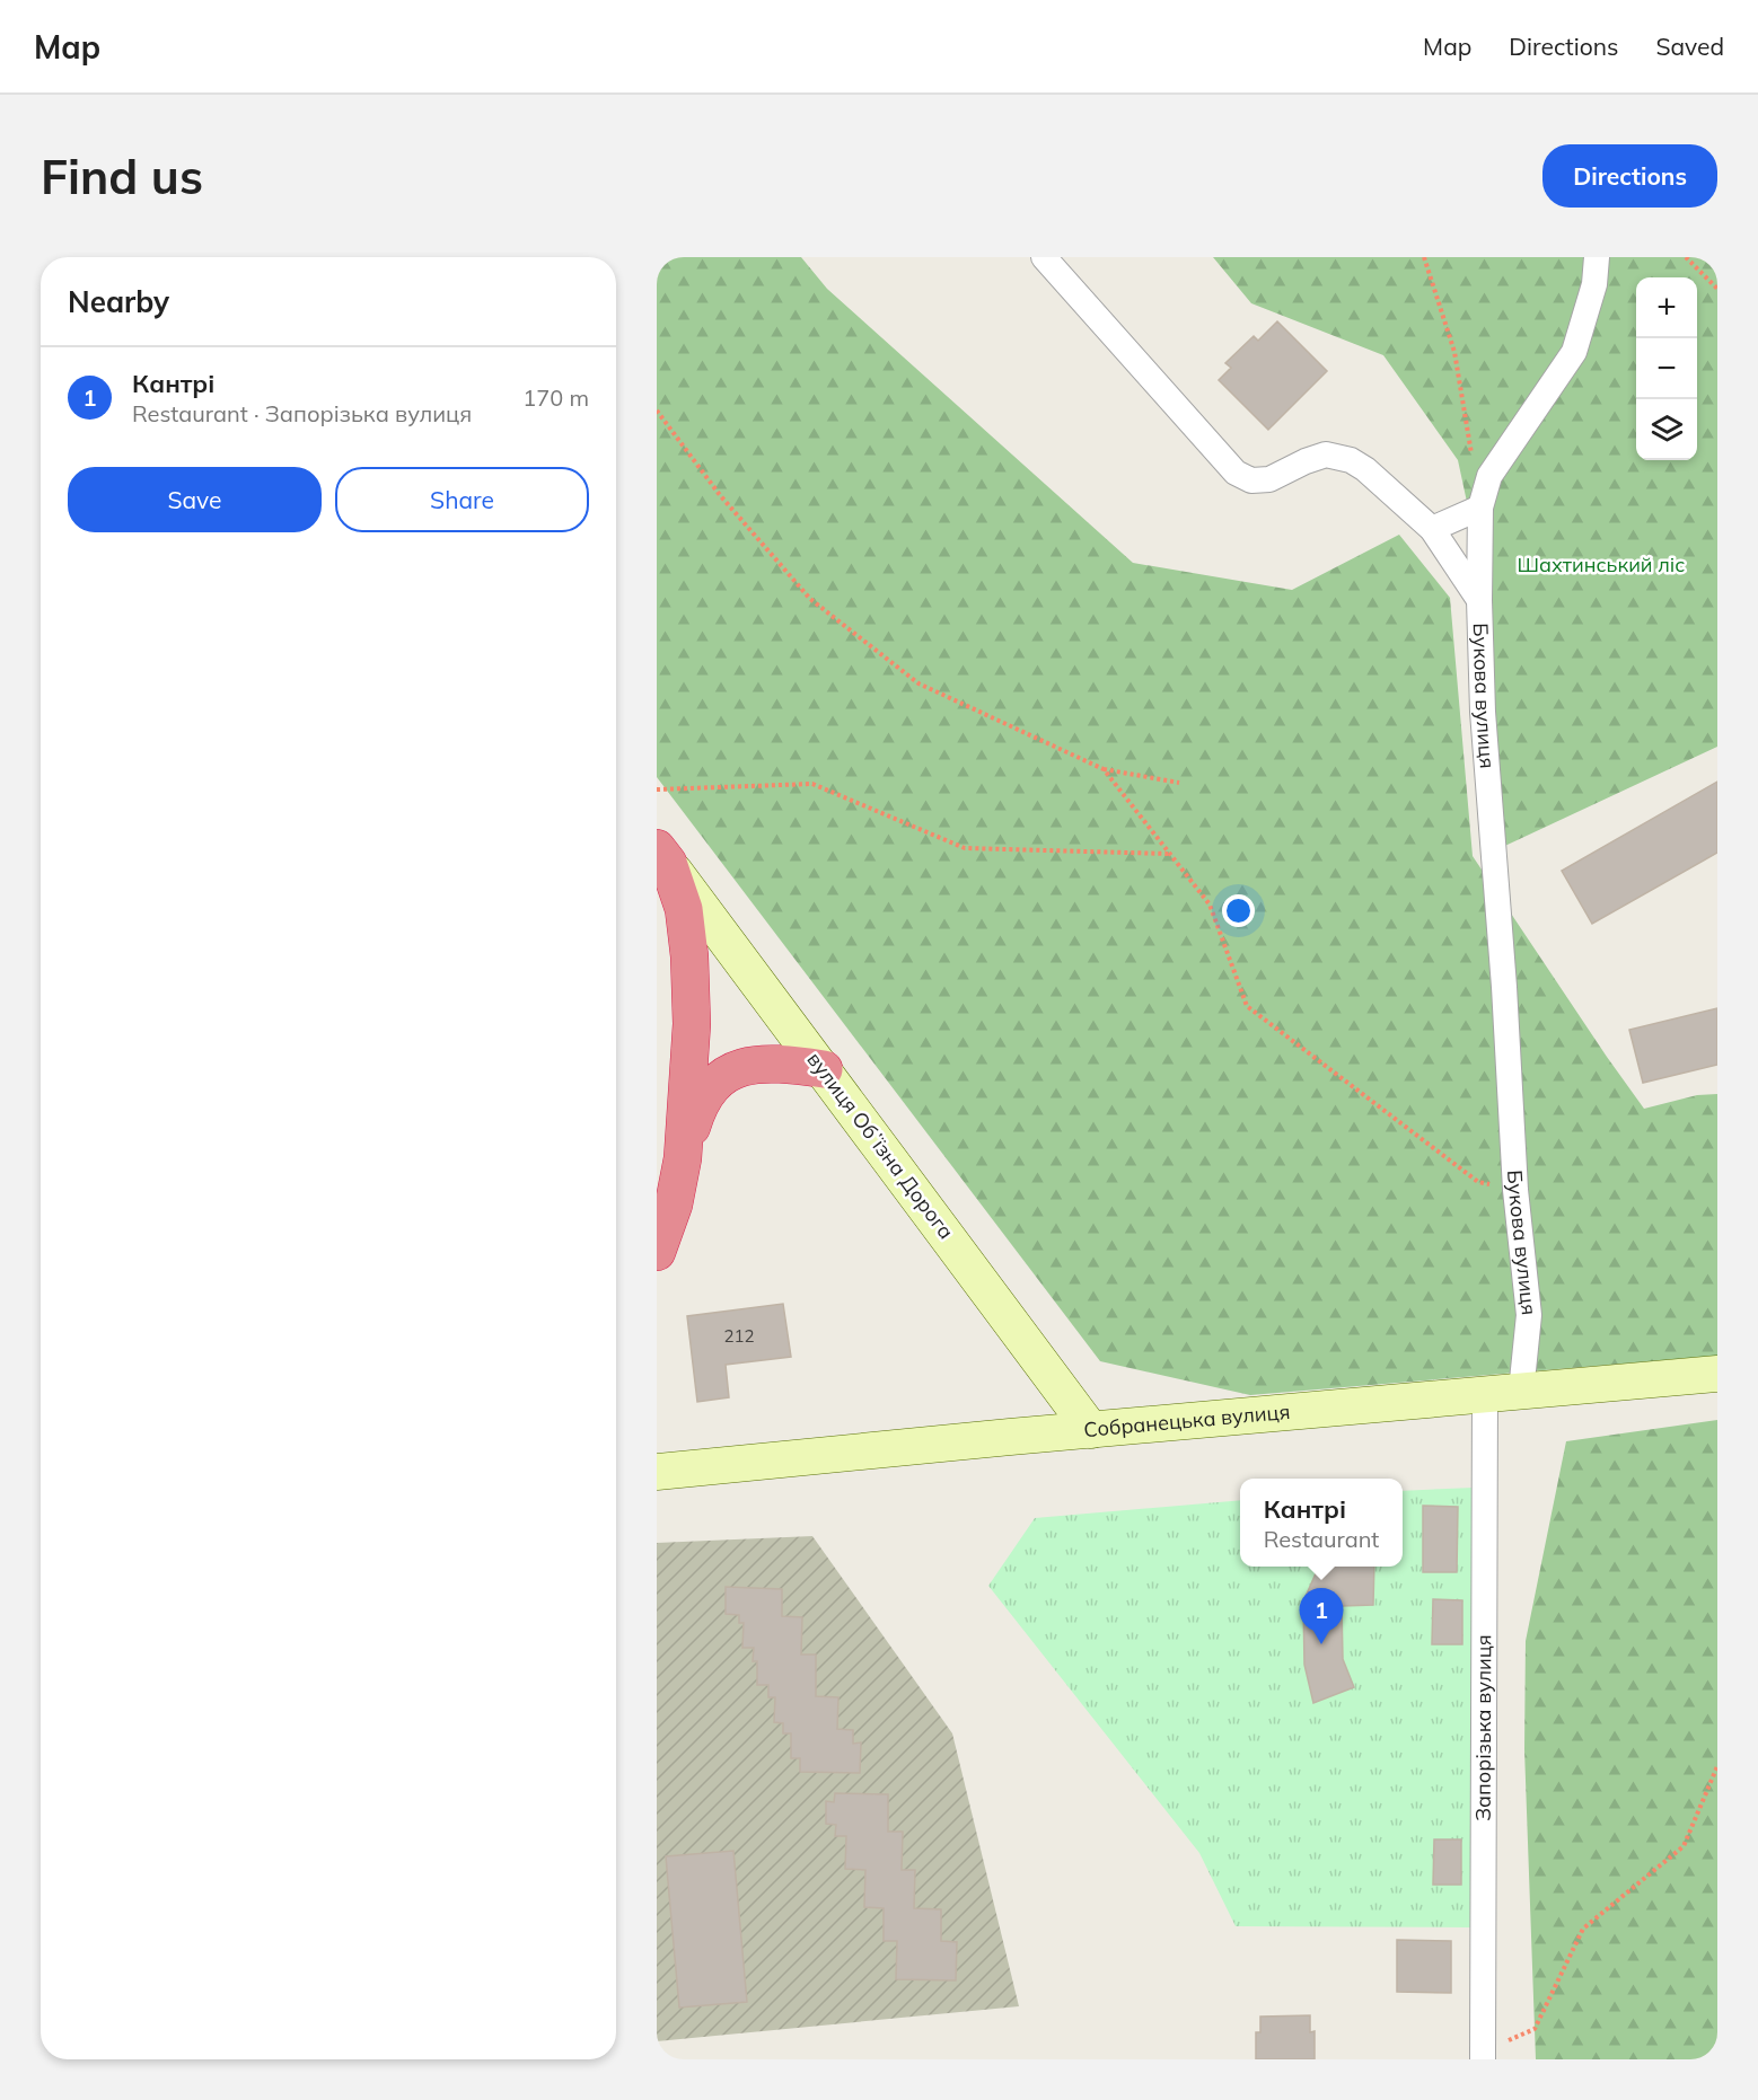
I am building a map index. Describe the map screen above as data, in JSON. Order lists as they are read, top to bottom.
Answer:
{
  "streets": {
    "highway": ["вулиця Обʼїзна Дорога"],
    "main road": ["Собранецька вулиця"],
    "street": ["Букова вулиця", "Запорізька вулиця"]
  },
  "crossings": [
    ["Букова вулиця", "Собранецька вулиця"],
    ["вулиця Обʼїзна Дорога", "Собранецька вулиця"],
    ["Собранецька вулиця", "Запорізька вулиця"]
  ],
  "parks": ["Шахтинський ліс"],
  "house_numbers": ["212"],
  "page": {
    "header": "Map",
    "nav": ["Map", "Directions", "Saved"],
    "buttons": [
      "Directions",
      ["Save", "Share"]
    ],
    "title": "Find us",
    "heading": "Nearby",
    "map_buttons": ["+", "−"],
    "list": [
      {
        "mark": "1",
        "name": "Кантрі",
        "note": "Restaurant · Запорізька вулиця",
        "value": "170 m"
      }
    ],
    "popup": ["Кантрі", "Restaurant"],
    "pins": "1"
  }
}
